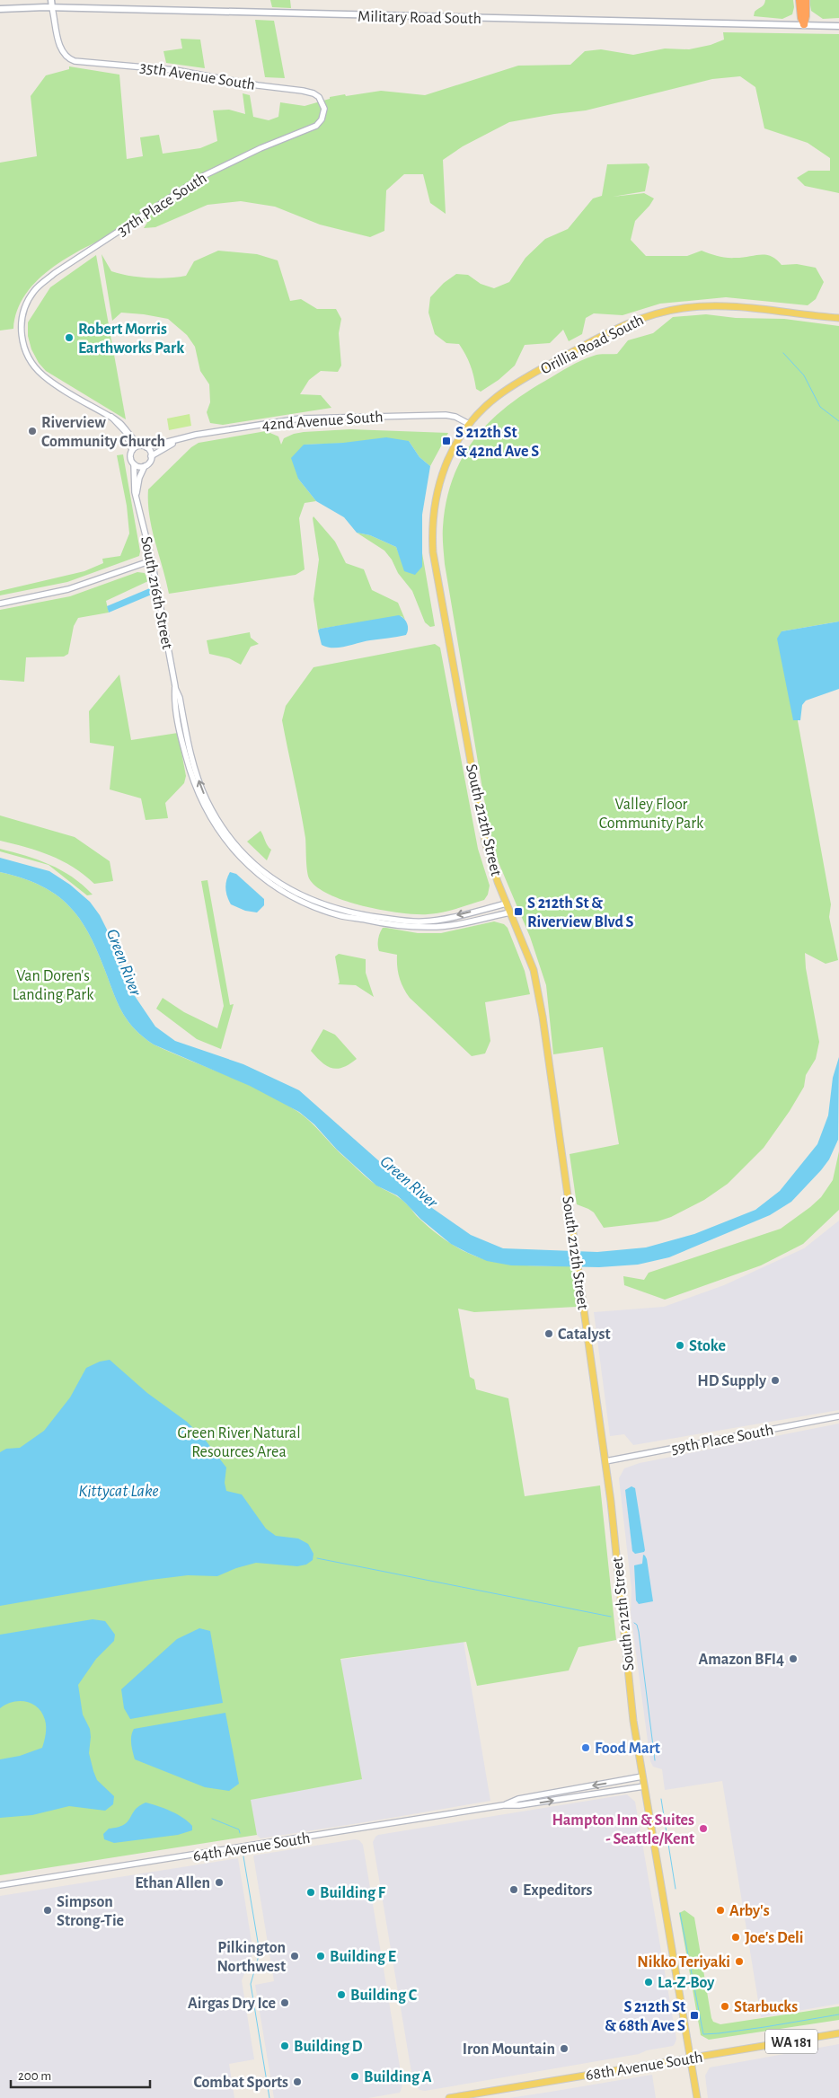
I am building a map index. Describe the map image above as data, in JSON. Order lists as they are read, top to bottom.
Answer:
{
  "streets": {
    "main road": [
      "Military Road South",
      "Orillia Road South",
      "South 212th Street",
      "WA 181",
      "68th Avenue South"
    ],
    "street": [
      "35th Avenue South",
      "37th Place South",
      "42nd Avenue South",
      "South 216th Street",
      "59th Place South",
      "64th Avenue South"
    ]
  },
  "crossings": [
    ["Military Road South", "35th Avenue South"],
    ["35th Avenue South", "37th Place South"],
    ["Orillia Road South", "42nd Avenue South"],
    ["Orillia Road South", "South 212th Street"],
    ["42nd Avenue South", "South 216th Street"],
    ["42nd Avenue South", "South 212th Street"],
    ["South 212th Street", "59th Place South"],
    ["South 212th Street", "64th Avenue South"],
    ["South 212th Street", "68th Avenue South"]
  ],
  "water": ["Green River", "Kittycat Lake"],
  "parks": ["Valley Floor Community Park", "Van Doren's Landing Park", "Green River Natural Resources Area"],
  "places": {
    "other": [
      "Robert Morris Earthworks Park",
      "Riverview Community Church",
      "Catalyst",
      "Stoke",
      "HD Supply",
      "Amazon BFI4",
      "Food Mart",
      "Hampton Inn & Suites - Seattle/Kent",
      "Ethan Allen",
      "Expeditors",
      "Building F",
      "Simpson Strong-Tie",
      "Arby's",
      "Joe's Deli",
      "Pilkington Northwest",
      "Building E",
      "Nikko Teriyaki",
      "La-Z-Boy",
      "Building C",
      "Airgas Dry Ice",
      "Starbucks",
      "Building D",
      "Iron Mountain",
      "Building A",
      "Combat Sports"
    ],
    "transit": ["S 212th St & 42nd Ave S", "S 212th St & Riverview Blvd S", "S 212th St & 68th Ave S"]
  },
  "scale_bar": "200 m"
}
